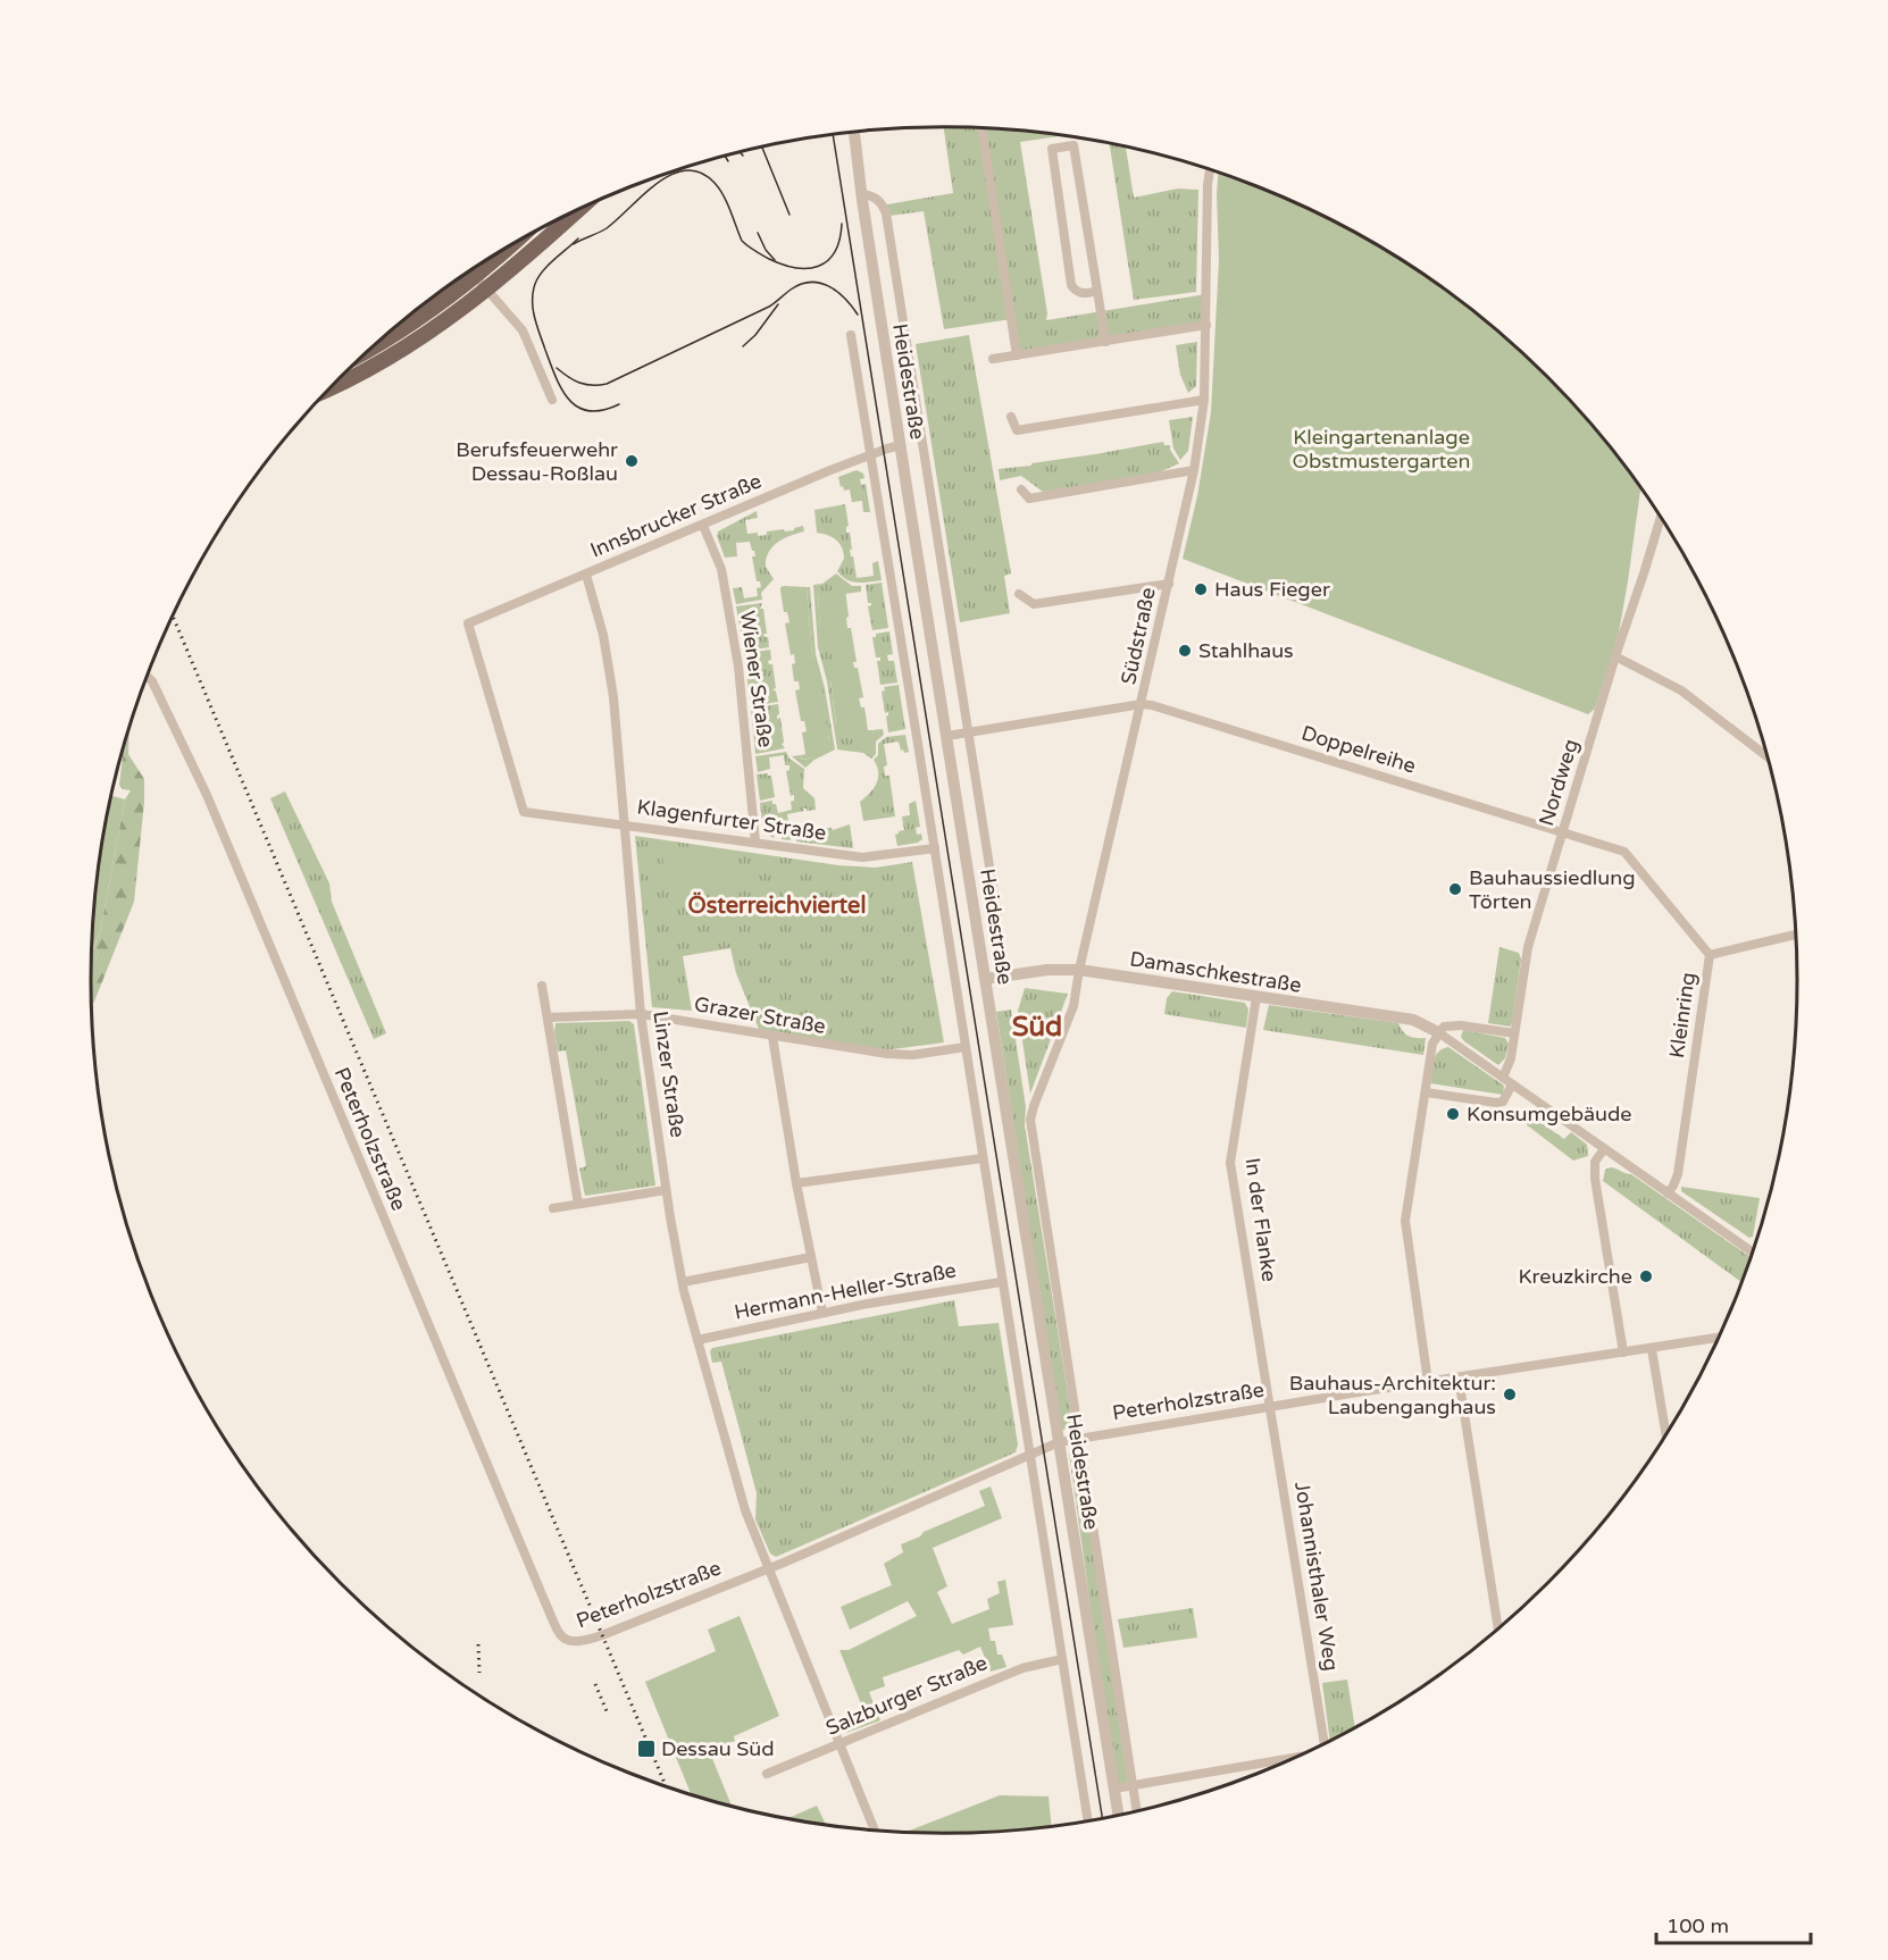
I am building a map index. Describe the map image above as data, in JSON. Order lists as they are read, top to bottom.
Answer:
{
  "streets": {
    "street": [
      "Heidestraße",
      "Innsbrucker Straße",
      "Südstraße",
      "Wiener Straße",
      "Doppelreihe",
      "Nordweg",
      "Klagenfurter Straße",
      "Damaschkestraße",
      "Grazer Straße",
      "Kleinring",
      "Linzer Straße",
      "Peterholzstraße",
      "In der Flanke",
      "Hermann-Heller-Straße",
      "Johannisthaler Weg",
      "Salzburger Straße"
    ]
  },
  "crossings": [
    ["Heidestraße", "Innsbrucker Straße"],
    ["Heidestraße", "Südstraße"],
    ["Heidestraße", "Damaschkestraße"],
    ["Heidestraße", "Peterholzstraße"],
    ["Innsbrucker Straße", "Wiener Straße"],
    ["Innsbrucker Straße", "Klagenfurter Straße"],
    ["Innsbrucker Straße", "Linzer Straße"],
    ["Südstraße", "Doppelreihe"],
    ["Südstraße", "Damaschkestraße"],
    ["Wiener Straße", "Klagenfurter Straße"],
    ["Doppelreihe", "Nordweg"],
    ["Doppelreihe", "Kleinring"],
    ["Nordweg", "Damaschkestraße"],
    ["Nordweg", "Kleinring"],
    ["Klagenfurter Straße", "Linzer Straße"],
    ["Damaschkestraße", "Kleinring"],
    ["Damaschkestraße", "In der Flanke"],
    ["Grazer Straße", "Linzer Straße"],
    ["Linzer Straße", "Peterholzstraße"],
    ["Linzer Straße", "Hermann-Heller-Straße"],
    ["Linzer Straße", "Salzburger Straße"],
    ["Peterholzstraße", "In der Flanke"],
    ["Peterholzstraße", "Johannisthaler Weg"],
    ["In der Flanke", "Johannisthaler Weg"]
  ],
  "districts": ["Österreichviertel", "Süd"],
  "parks": ["Kleingartenanlage Obstmustergarten"],
  "places": {
    "other": [
      "Berufsfeuerwehr Dessau-Roßlau",
      "Haus Fieger",
      "Stahlhaus",
      "Bauhaussiedlung Törten",
      "Konsumgebäude",
      "Kreuzkirche",
      "Bauhaus-Architektur: Laubenganghaus"
    ],
    "transit": ["Dessau Süd"]
  },
  "scale_bar": "100 m"
}
